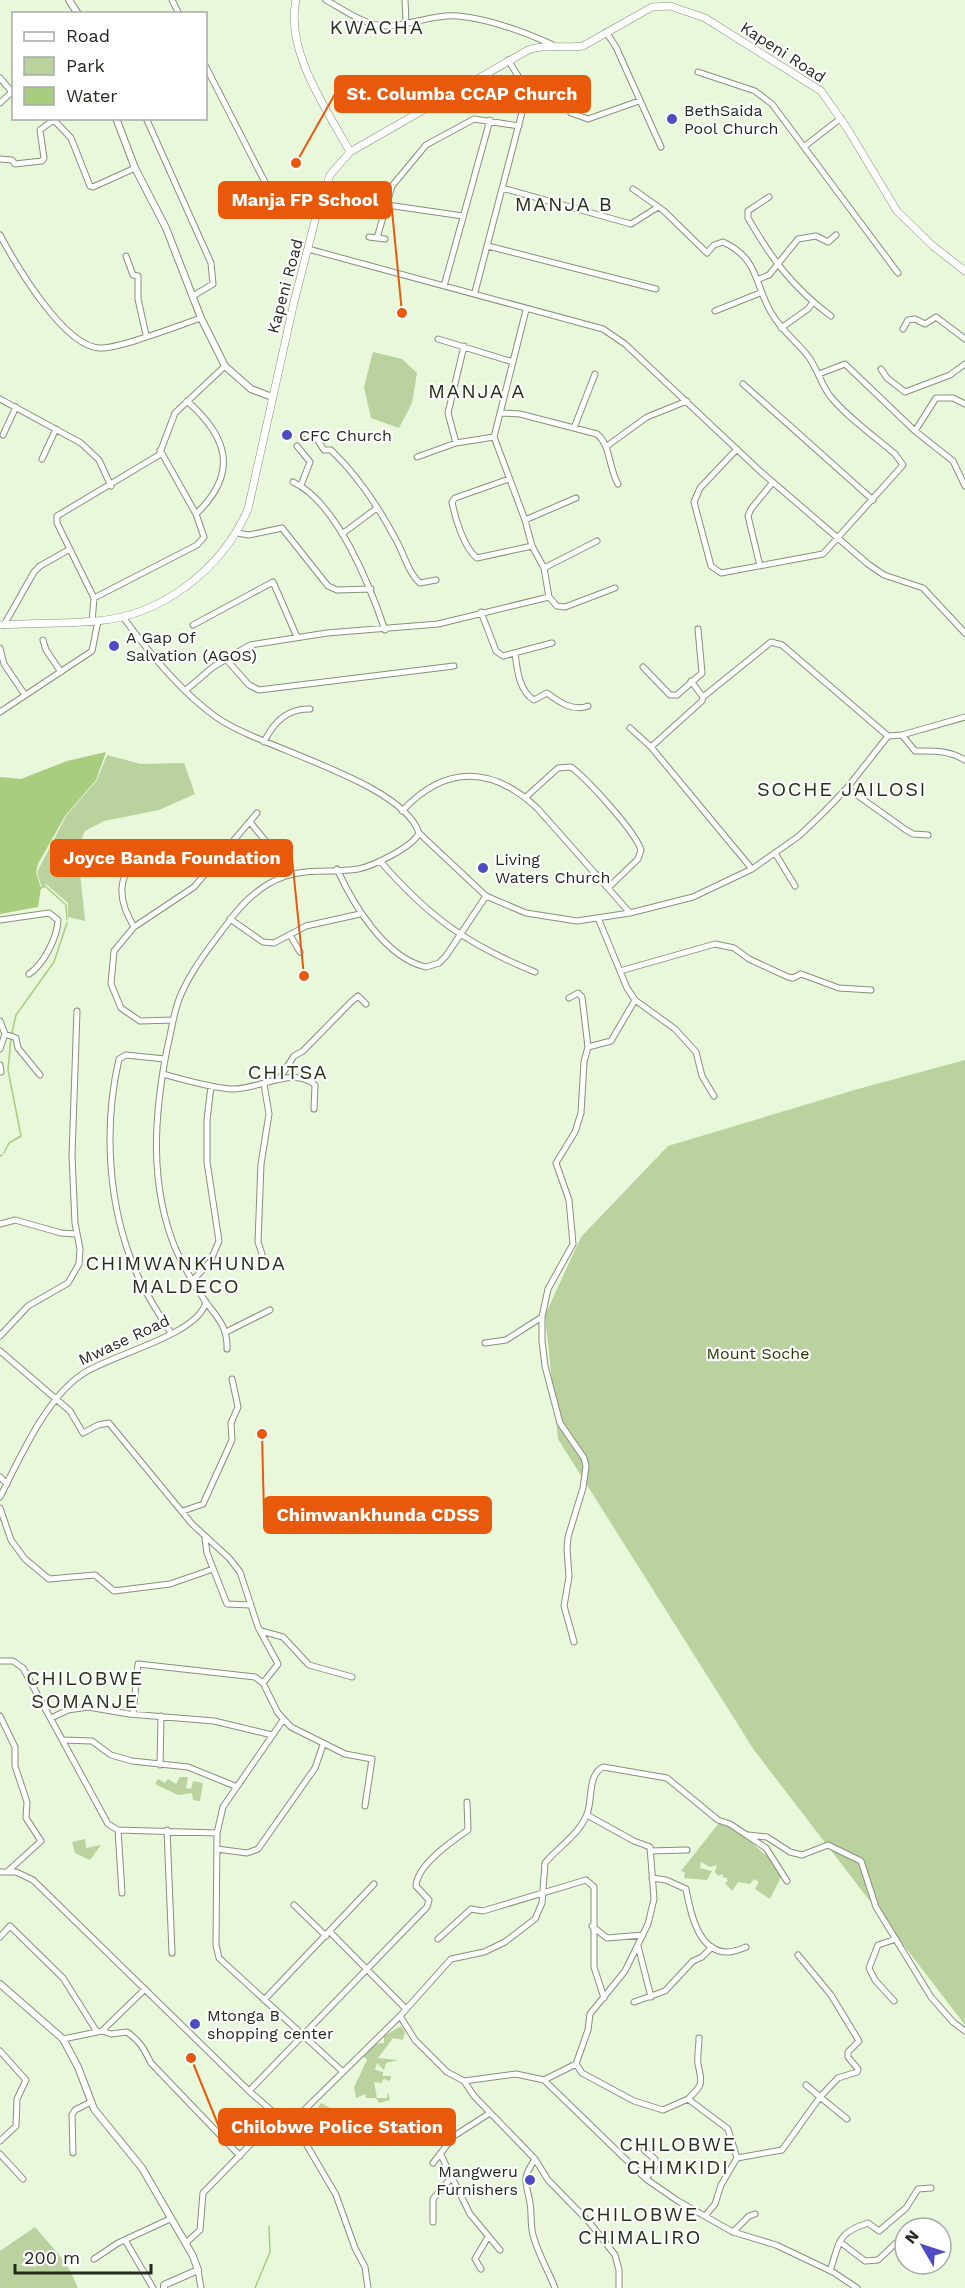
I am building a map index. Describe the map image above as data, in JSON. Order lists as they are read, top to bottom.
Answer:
{
  "streets": {
    "main road": ["Kapeni Road"],
    "street": ["Mwase Road"]
  },
  "districts": [
    "KWACHA",
    "MANJA B",
    "MANJA A",
    "SOCHE JAILOSI",
    "CHITSA",
    "CHIMWANKHUNDA MALDECO",
    "CHILOBWE SOMANJE",
    "CHILOBWE CHIMKIDI",
    "CHILOBWE CHIMALIRO"
  ],
  "parks": ["Mount Soche"],
  "places": [
    "BethSaida Pool Church",
    "St. Columba CCAP Church",
    "Manja FP School",
    "CFC Church",
    "A Gap Of Salvation (AGOS)",
    "Living Waters Church",
    "Joyce Banda Foundation",
    "Chimwankhunda CDSS",
    "Mtonga B shopping center",
    "Chilobwe Police Station",
    "Mangweru Furnishers"
  ],
  "legend": ["Road", "Park", "Water"],
  "scale_bar": "200 m",
  "north": "top left"
}
